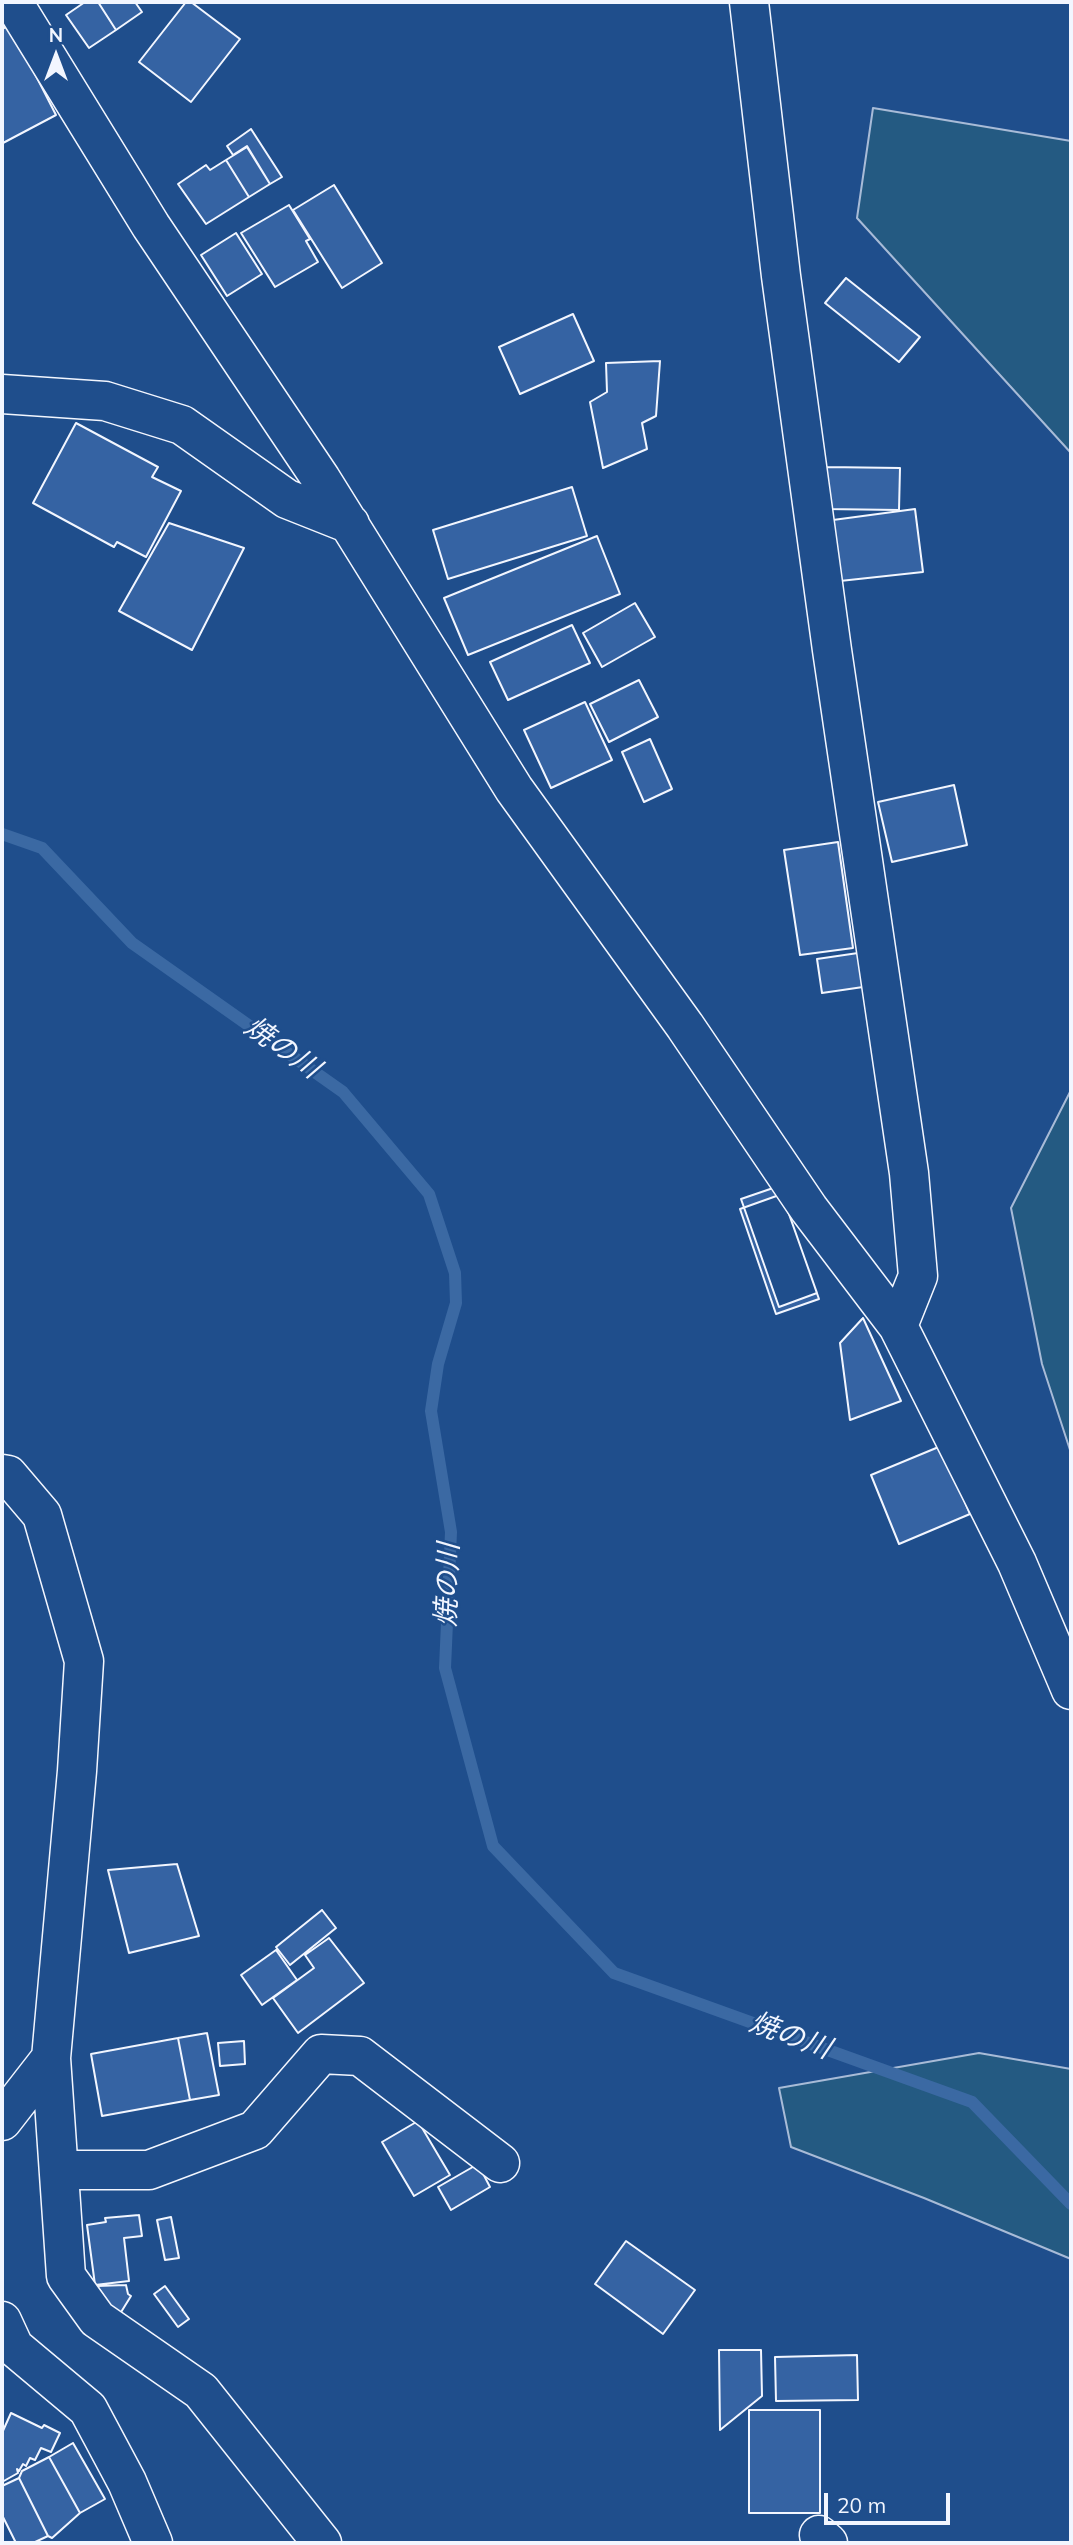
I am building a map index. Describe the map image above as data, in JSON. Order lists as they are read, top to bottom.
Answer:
{
  "water": ["焼の川"],
  "scale_bar": "20 m",
  "north": "top"
}
